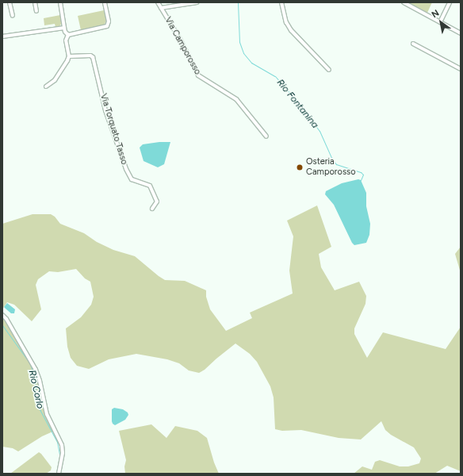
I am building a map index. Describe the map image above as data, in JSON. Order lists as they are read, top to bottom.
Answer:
{
  "streets": {
    "street": ["Via Camporosso", "Via Torquato Tasso"]
  },
  "water": ["Rio Fontanina", "Rio Corlo"],
  "places": ["Osteria Camporosso"],
  "north": "top left"
}
